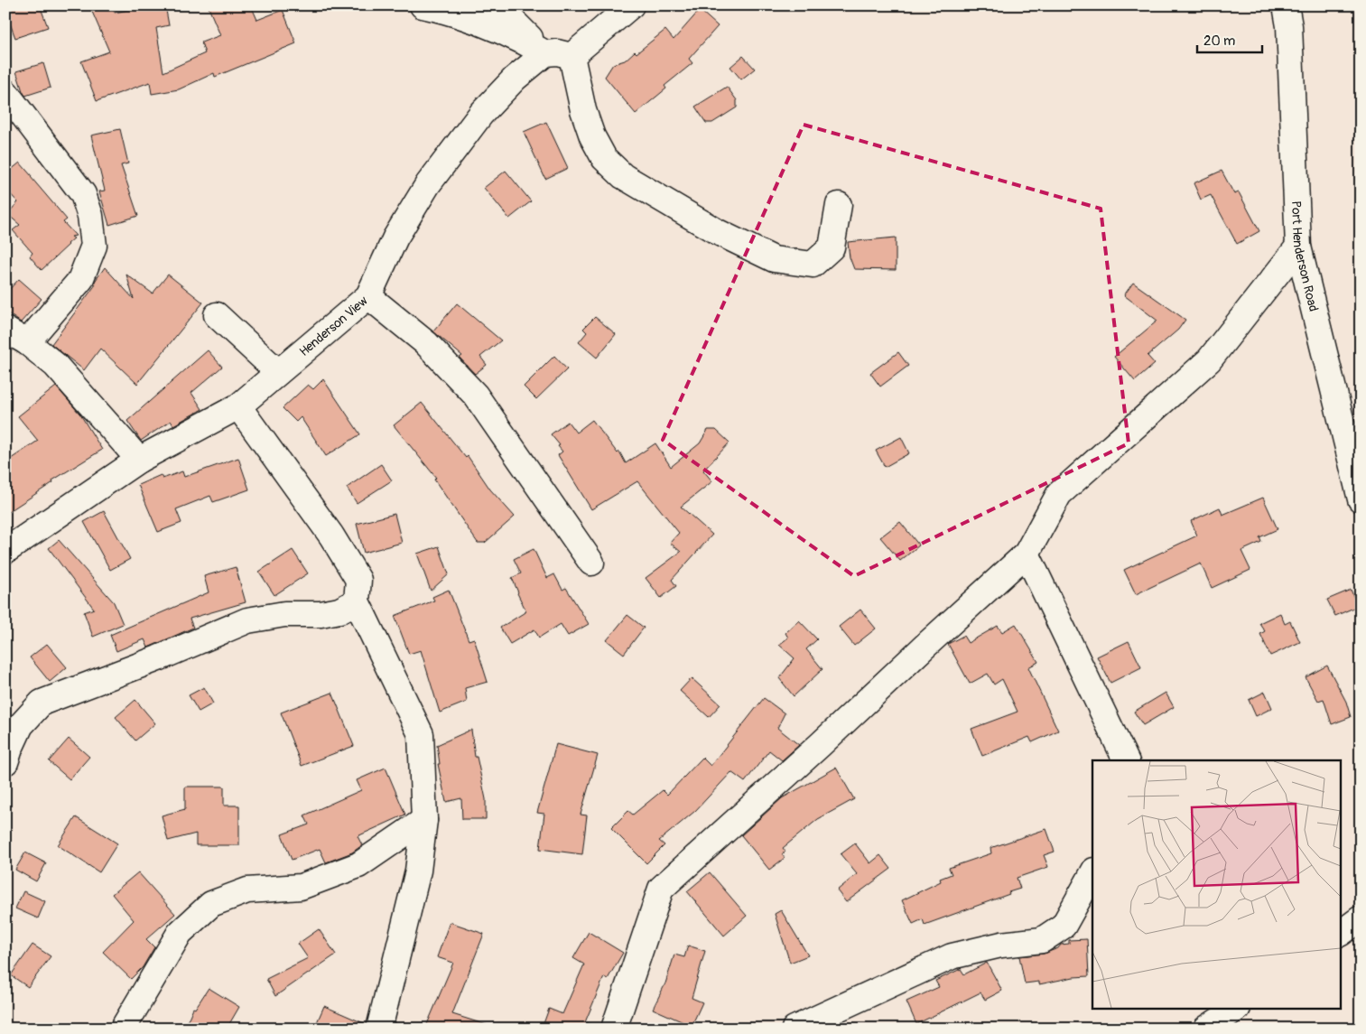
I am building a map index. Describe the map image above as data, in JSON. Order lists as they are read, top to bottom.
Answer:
{
  "streets": {
    "street": ["Port Henderson Road", "Henderson View"]
  },
  "scale_bar": "20 m"
}
